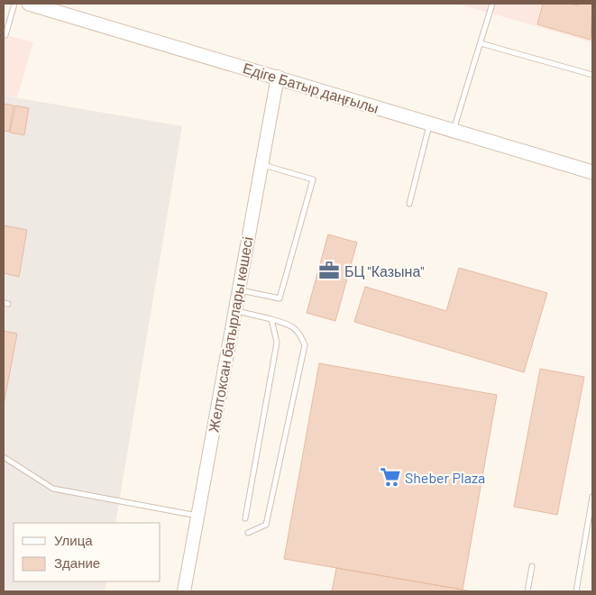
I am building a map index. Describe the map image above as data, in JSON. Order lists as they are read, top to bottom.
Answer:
{
  "streets": {
    "main road": ["Едіге Батыр даңғылы"],
    "street": ["Желтоксан батырлары көшесі"]
  },
  "crossings": [
    ["Едіге Батыр даңғылы", "Желтоксан батырлары көшесі"]
  ],
  "places": {
    "office": ["БЦ \"Казына\""],
    "supermarket": ["Sheber Plaza"]
  },
  "legend": ["Улица", "Здание"]
}
